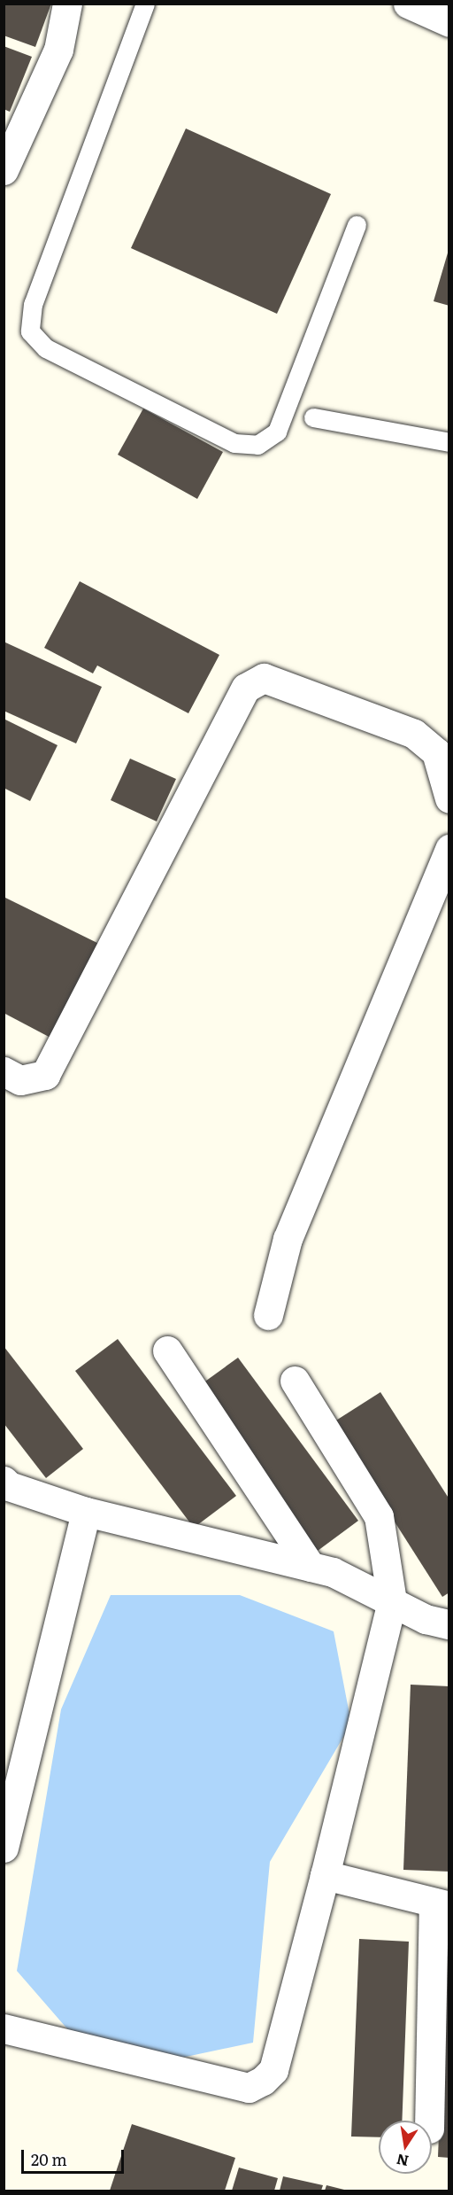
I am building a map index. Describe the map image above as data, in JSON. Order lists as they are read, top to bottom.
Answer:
{
  "scale_bar": "20 m",
  "north": "bottom"
}
